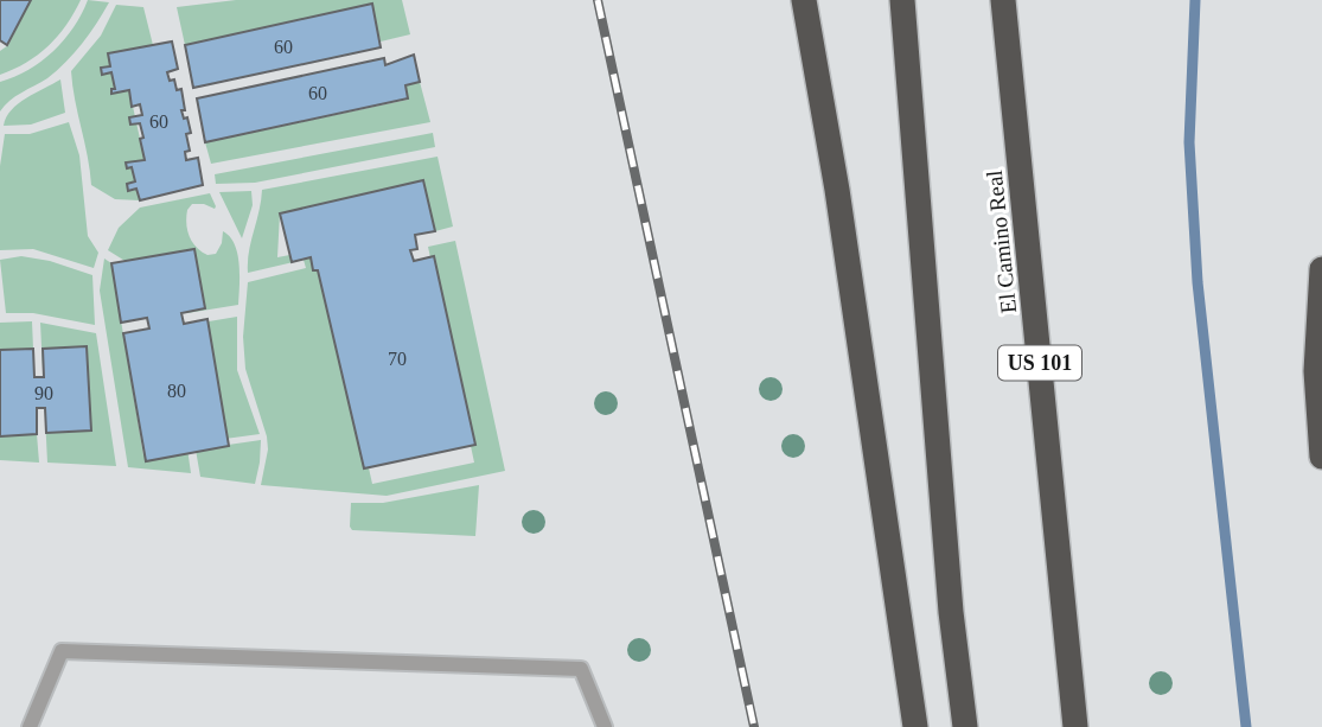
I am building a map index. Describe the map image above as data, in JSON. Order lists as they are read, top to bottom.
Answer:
{
  "streets": {
    "highway": ["El Camino Real", "US 101"]
  },
  "house_numbers": [
    "60",
    "60",
    "60",
    "70",
    "80",
    "90"
  ]
}
